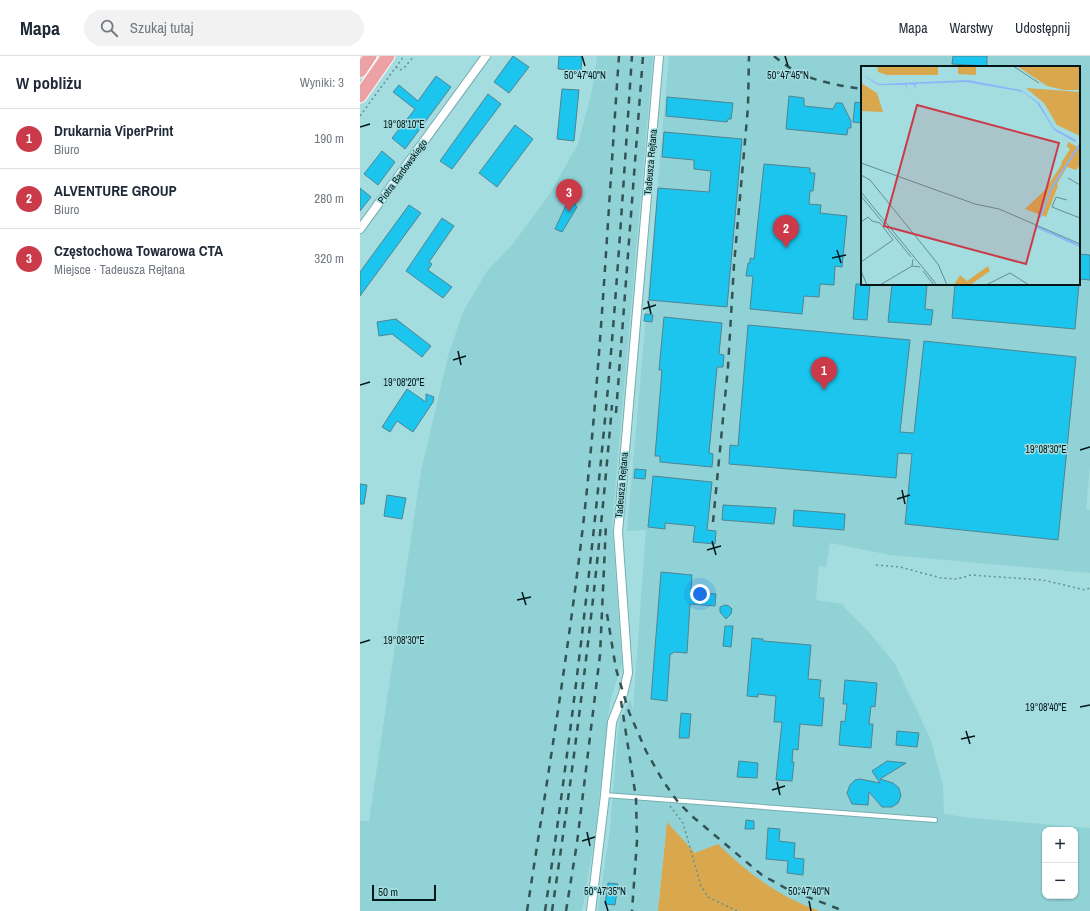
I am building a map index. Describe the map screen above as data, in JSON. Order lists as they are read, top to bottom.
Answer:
{
  "streets": {
    "street": ["Tadeusza Rejtana", "Piotra Bardowskiego"]
  },
  "scale_bar": "50 m",
  "page": {
    "header": "Mapa",
    "search": "Szukaj tutaj",
    "nav": ["Mapa", "Warstwy", "Udostępnij"],
    "heading": ["W pobliżu", "Wyniki: 3"],
    "list": [
      {
        "mark": "1",
        "name": "Drukarnia ViperPrint",
        "note": "Biuro",
        "value": "190 m"
      },
      {
        "mark": "2",
        "name": "ALVENTURE GROUP",
        "note": "Biuro",
        "value": "280 m"
      },
      {
        "mark": "3",
        "name": "Częstochowa Towarowa CTA",
        "note": "Miejsce · Tadeusza Rejtana",
        "value": "320 m"
      }
    ],
    "pins": ["3", "2", "1"],
    "map_buttons": ["+", "−"],
    "scale": "50 m"
  },
  "coordinates": [
    "50°47'40\"N",
    "50°47'45\"N",
    "19°08'10\"E",
    "19°08'20\"E",
    "19°08'30\"E",
    "19°08'40\"E",
    "50°47'35\"N"
  ]
}
